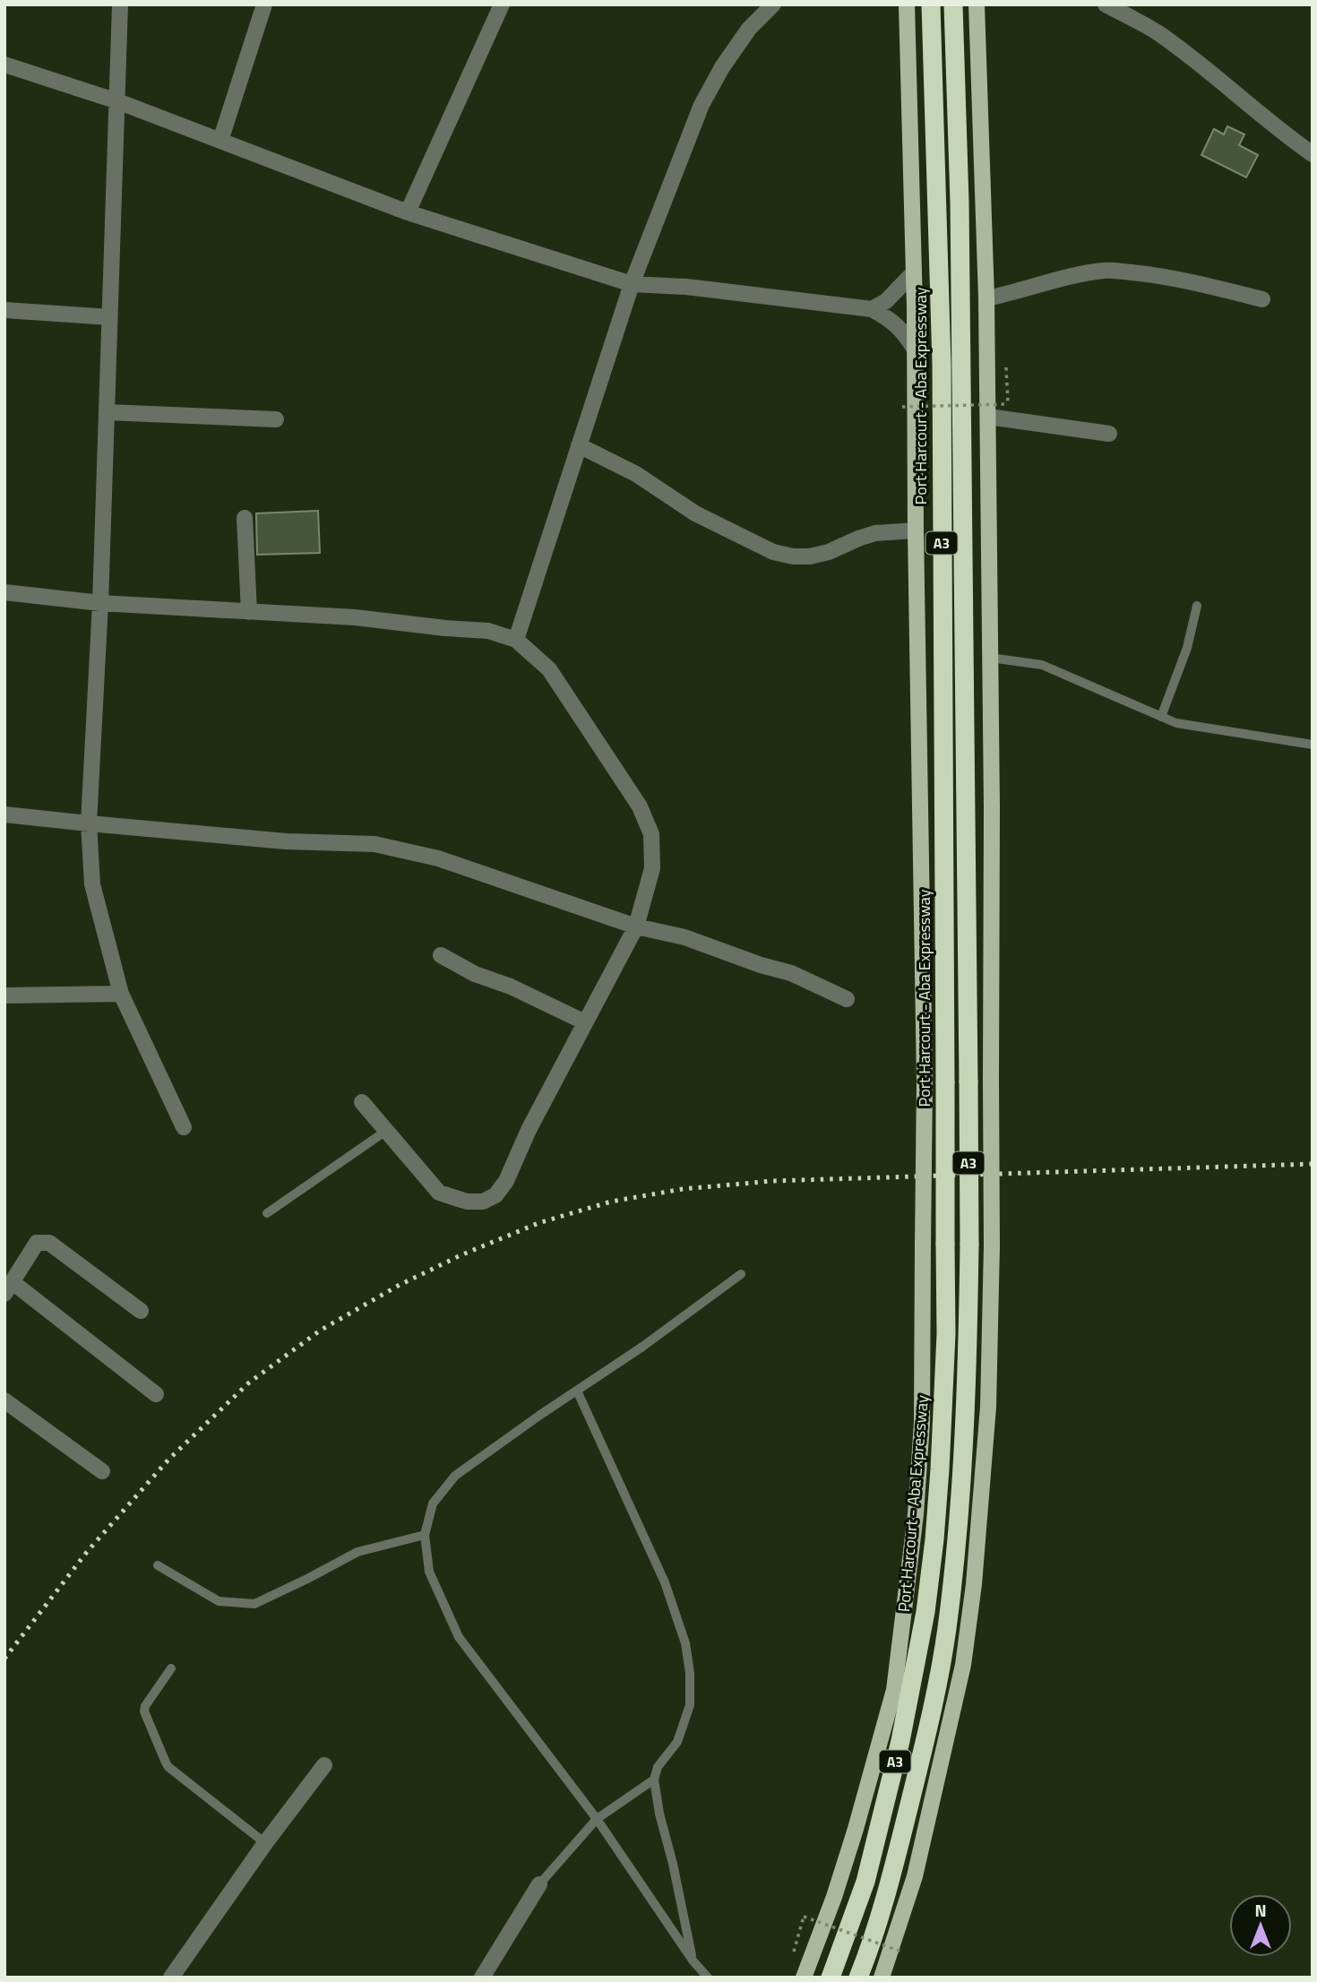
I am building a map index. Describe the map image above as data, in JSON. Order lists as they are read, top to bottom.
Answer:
{
  "streets": {
    "highway": ["Port Harcourt - Aba Expressway", "A3"]
  },
  "north": "top"
}
